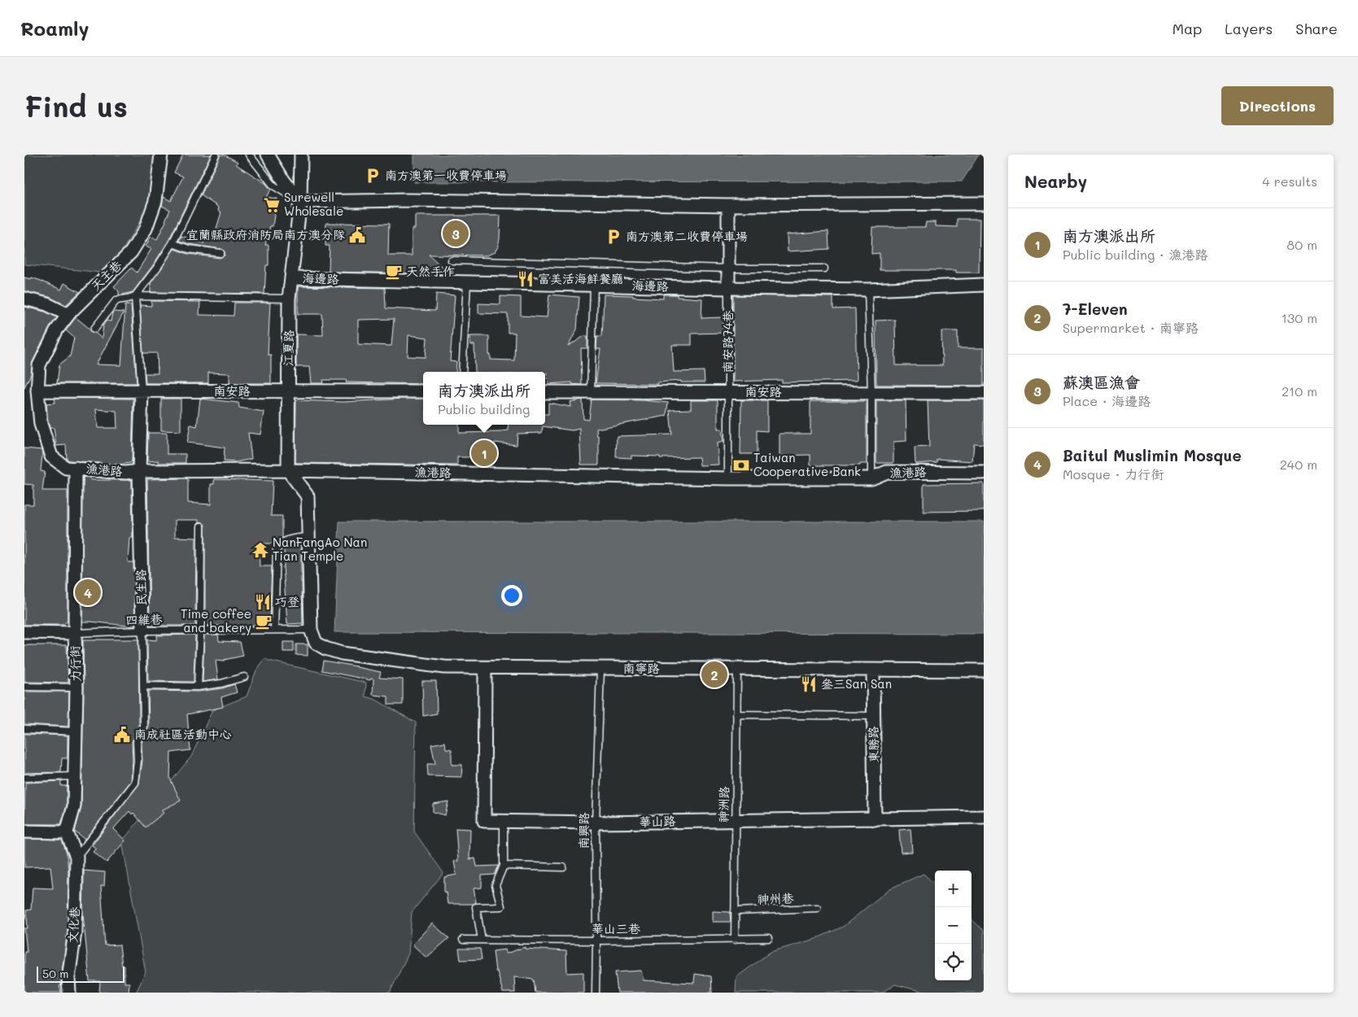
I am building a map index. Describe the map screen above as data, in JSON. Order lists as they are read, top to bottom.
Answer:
{
  "streets": {
    "street": [
      "天主巷",
      "海邊路",
      "南安路74巷",
      "江夏路",
      "南安路",
      "漁港路",
      "民生路",
      "力行街",
      "南寧路",
      "東勝路",
      "華山路",
      "文化巷"
    ],
    "lane": [
      "四維巷",
      "神洲路",
      "南興路",
      "神州巷",
      "華山三巷"
    ]
  },
  "crossings": [
    ["天主巷", "南安路"],
    ["天主巷", "漁港路"],
    ["海邊路", "南安路74巷"],
    ["海邊路", "江夏路"],
    ["海邊路", "民生路"],
    ["南安路74巷", "南安路"],
    ["南安路74巷", "漁港路"],
    ["江夏路", "南安路"],
    ["江夏路", "漁港路"],
    ["南安路", "漁港路"],
    ["南安路", "民生路"],
    ["漁港路", "民生路"],
    ["漁港路", "力行街"],
    ["民生路", "四維巷"],
    ["民生路", "文化巷"],
    ["四維巷", "力行街"],
    ["四維巷", "南寧路"],
    ["南寧路", "東勝路"],
    ["南寧路", "神洲路"],
    ["南寧路", "華山路"],
    ["南寧路", "南興路"],
    ["東勝路", "華山路"],
    ["神洲路", "華山路"],
    ["神洲路", "神州巷"],
    ["神洲路", "華山三巷"],
    ["華山路", "南興路"],
    ["南興路", "華山三巷"]
  ],
  "places": {
    "parking": ["南方澳第一收費停車場", "南方澳第二收費停車場"],
    "supermarket": ["Surewell Wholesale"],
    "public building": ["宜蘭縣政府消防局南方澳分隊", "南成社區活動中心"],
    "cafe": ["天然手作", "Time coffee and bakery"],
    "restaurant": ["富美活海鮮餐廳", "巧登", "叄三San San"],
    "bank": ["Taiwan Cooperative Bank"],
    "temple": ["NanFangAo Nan Tian Temple"]
  },
  "scale_bar": "50 m",
  "page": {
    "header": "Roamly",
    "nav": ["Map", "Layers", "Share"],
    "buttons": "Directions",
    "title": "Find us",
    "heading": ["Nearby", "4 results"],
    "list": [
      {
        "mark": "1",
        "name": "南方澳派出所",
        "note": "Public building · 漁港路",
        "value": "80 m"
      },
      {
        "mark": "2",
        "name": "7-Eleven",
        "note": "Supermarket · 南寧路",
        "value": "130 m"
      },
      {
        "mark": "3",
        "name": "蘇澳區漁會",
        "note": "Place · 海邊路",
        "value": "210 m"
      },
      {
        "mark": "4",
        "name": "Baitul Muslimin Mosque",
        "note": "Mosque · 力行街",
        "value": "240 m"
      }
    ],
    "pins": [
      "3",
      "1",
      "4",
      "2"
    ],
    "popup": ["南方澳派出所", "Public building"],
    "map_buttons": ["+", "−"],
    "scale": "50 m"
  }
}
